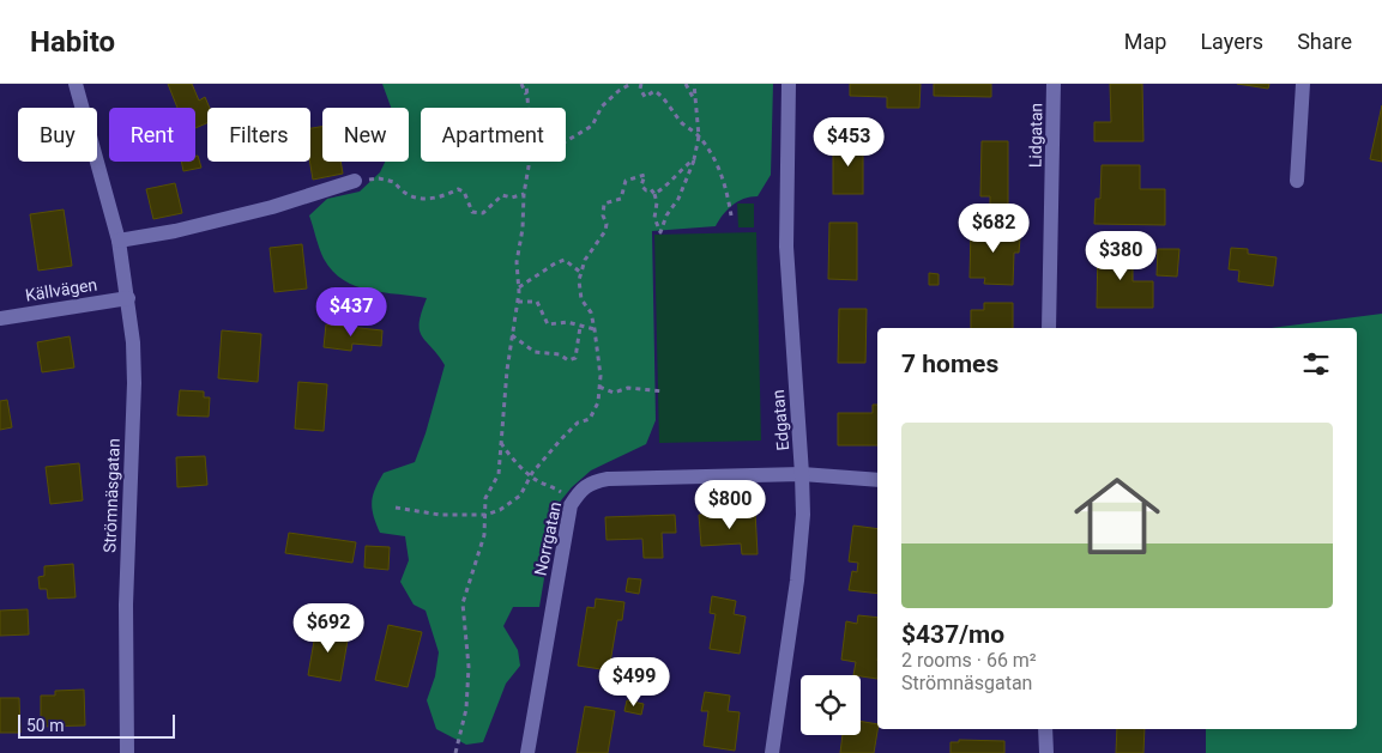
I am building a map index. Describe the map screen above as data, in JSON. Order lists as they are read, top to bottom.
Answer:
{
  "streets": {
    "street": [
      "Lidgatan",
      "Källvägen",
      "Edgatan",
      "Strömnäsgatan",
      "Norrgatan"
    ]
  },
  "crossings": [
    ["Källvägen", "Strömnäsgatan"],
    ["Edgatan", "Norrgatan"]
  ],
  "scale_bar": "50 m",
  "page": {
    "header": "Habito",
    "nav": ["Map", "Layers", "Share"],
    "chip": [
      "Buy",
      "Rent",
      "Filters",
      "New",
      "Apartment"
    ],
    "price": [
      "$453",
      "$682",
      "$380",
      "$437",
      "$800",
      "$692",
      "$499"
    ],
    "heading": "7 homes",
    "list": [
      {
        "name": "$437/mo",
        "note": "2 rooms · 66 m² · Strömnäsgatan"
      }
    ],
    "scale": "50 m"
  }
}
